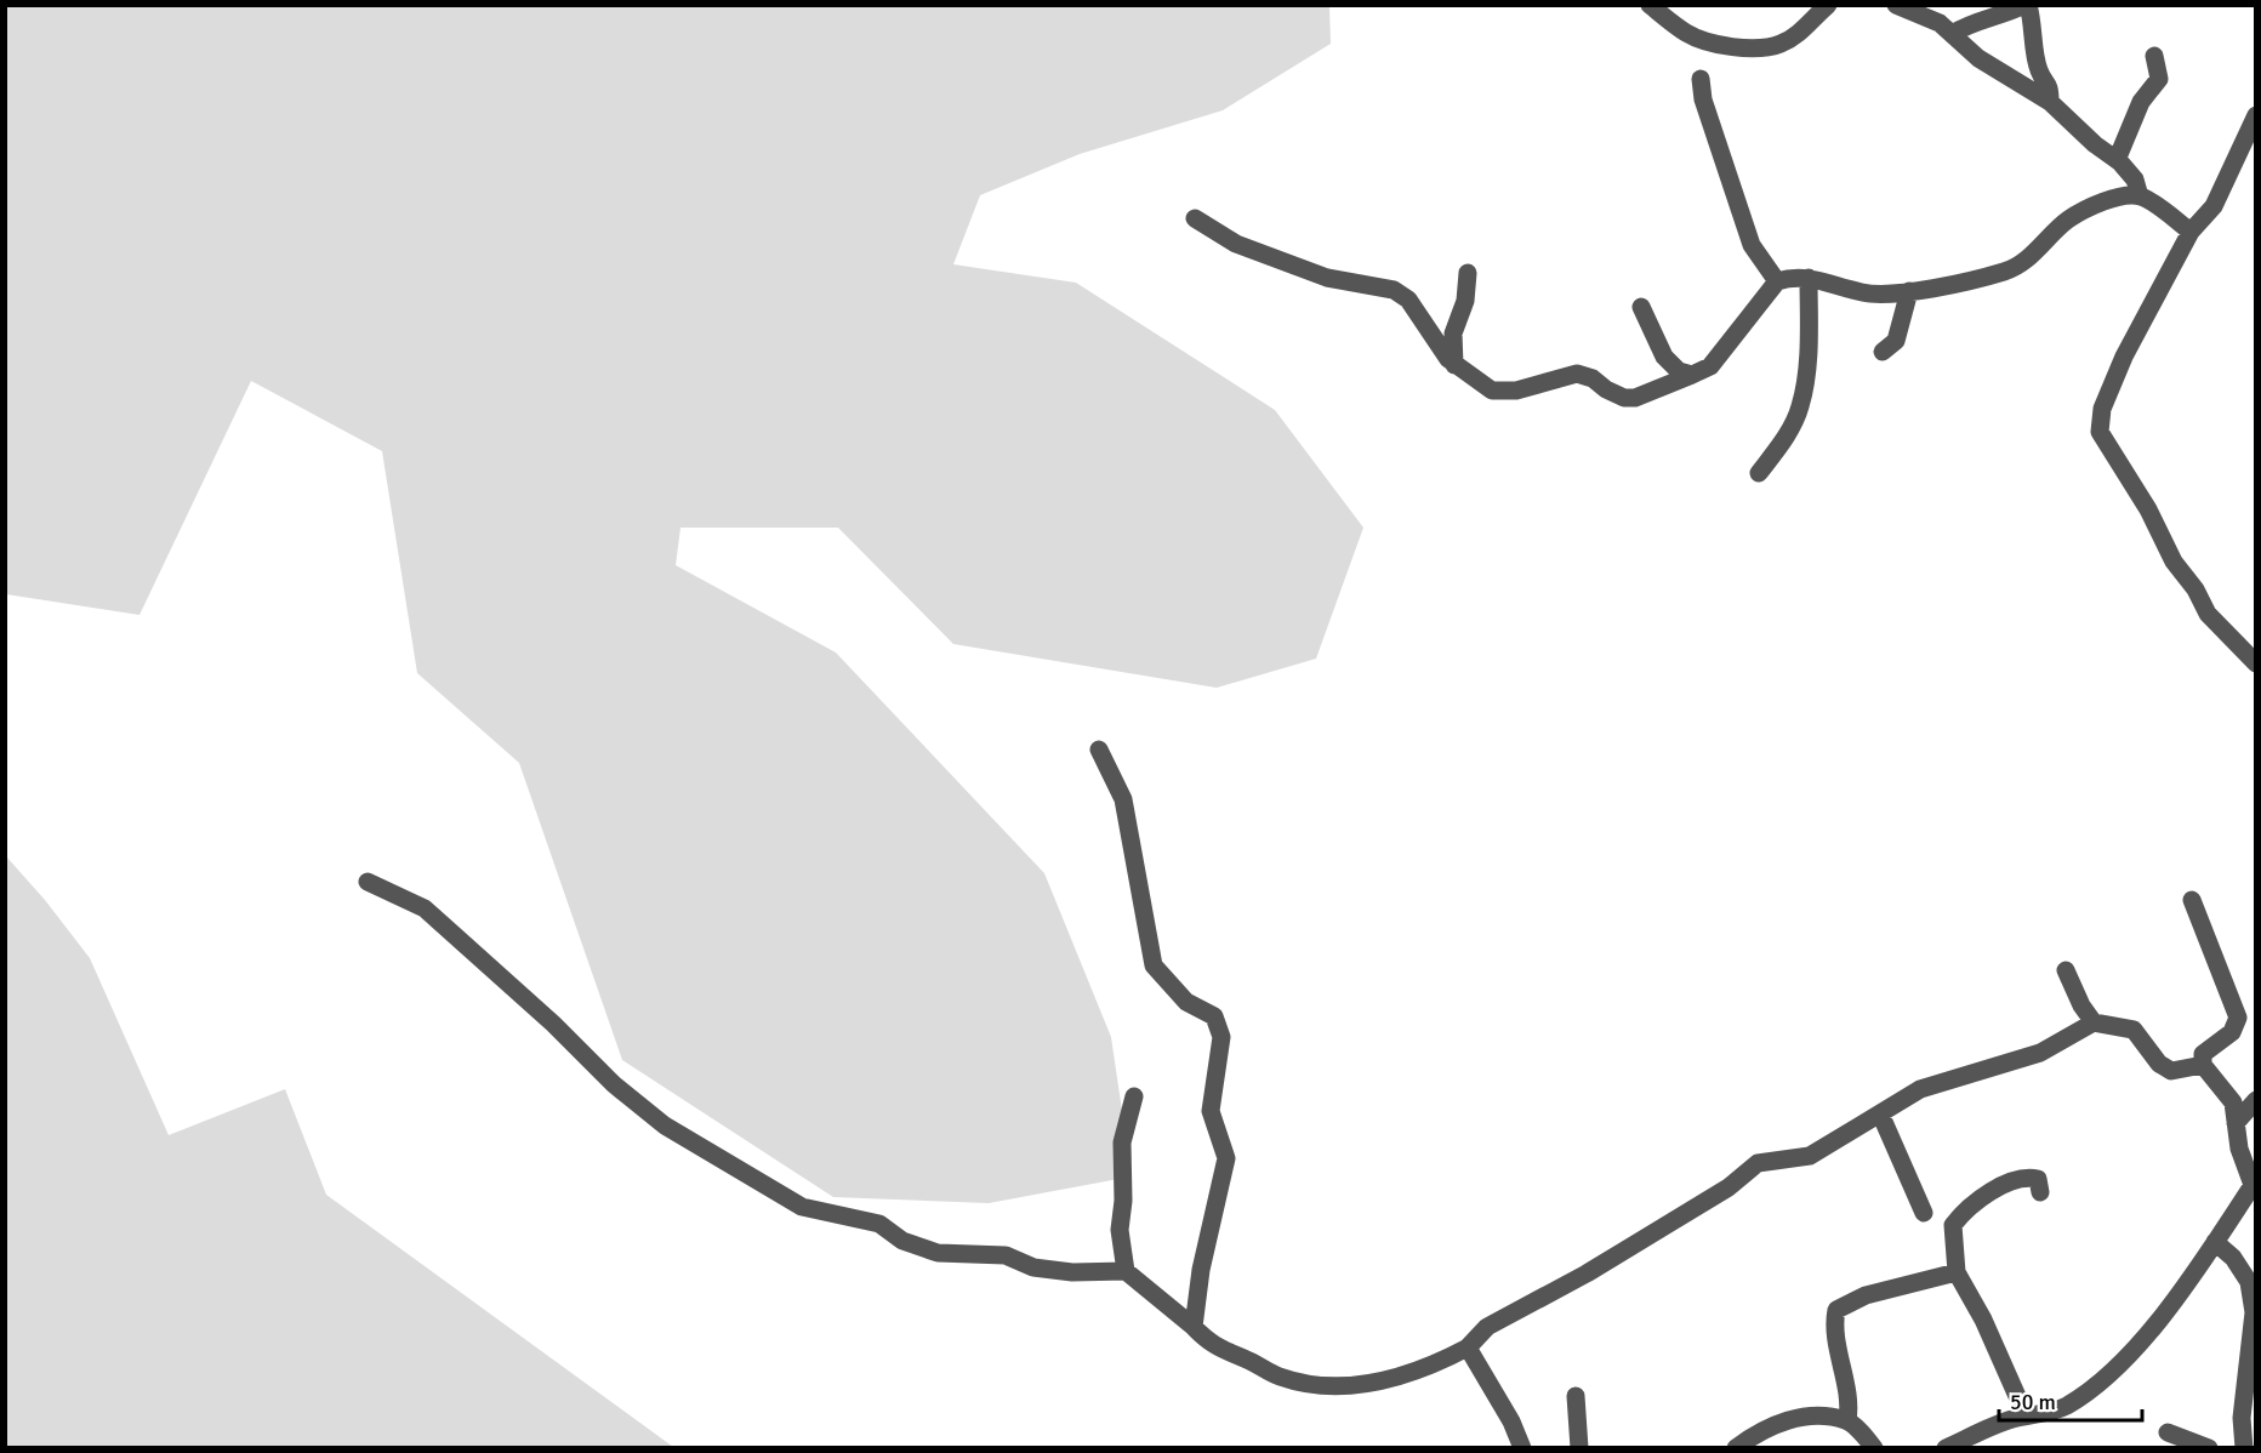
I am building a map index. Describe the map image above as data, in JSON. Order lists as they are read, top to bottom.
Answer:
{
  "scale_bar": "50 m"
}
